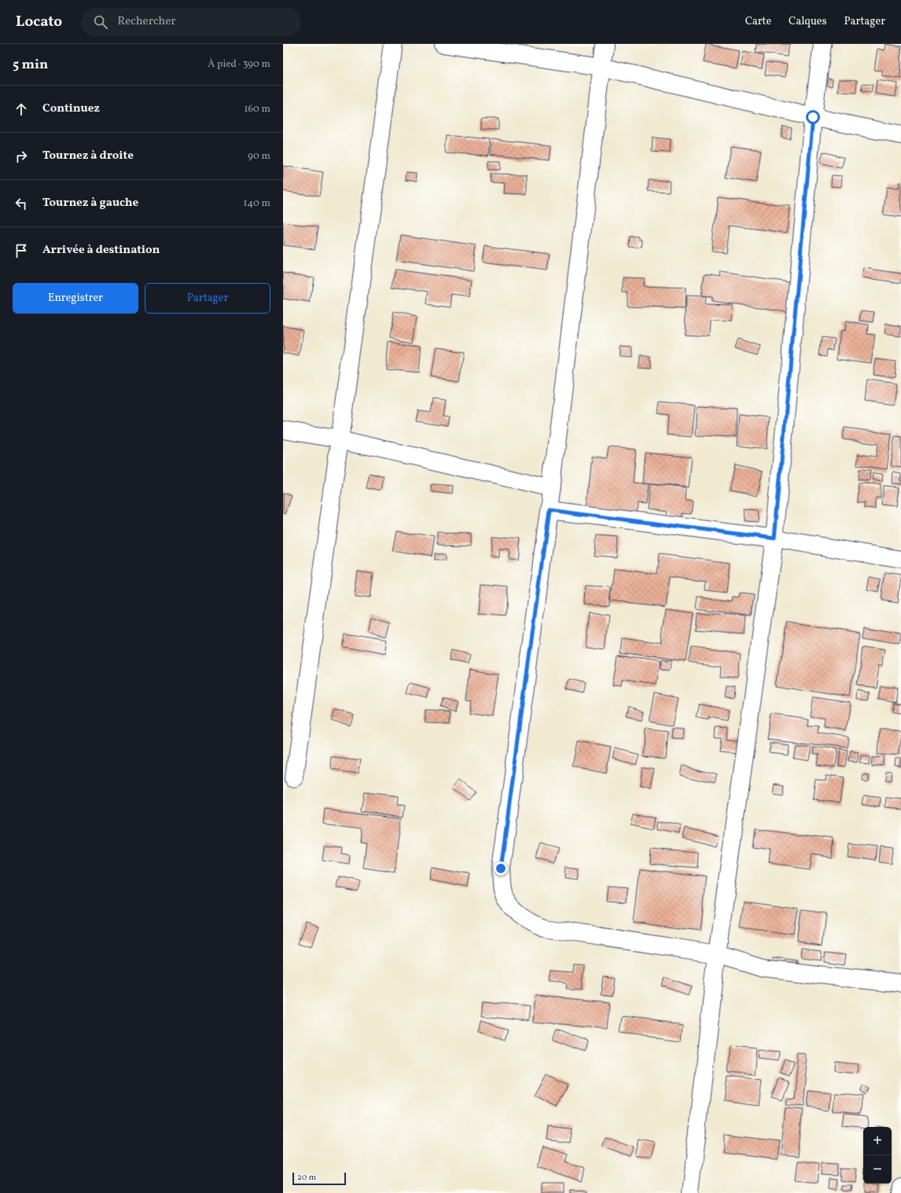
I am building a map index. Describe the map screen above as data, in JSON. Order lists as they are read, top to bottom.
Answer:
{
  "scale_bar": "20 m",
  "page": {
    "header": "Locato",
    "search": "Rechercher",
    "nav": ["Carte", "Calques", "Partager"],
    "heading": ["5 min", "À pied · 390 m"],
    "list": [
      ["Continuez", "160 m"],
      ["Tournez à droite", "90 m"],
      ["Tournez à gauche", "140 m"],
      "Arrivée à destination"
    ],
    "buttons": ["Enregistrer", "Partager"],
    "map_buttons": ["+", "−"],
    "scale": "20 m"
  }
}
